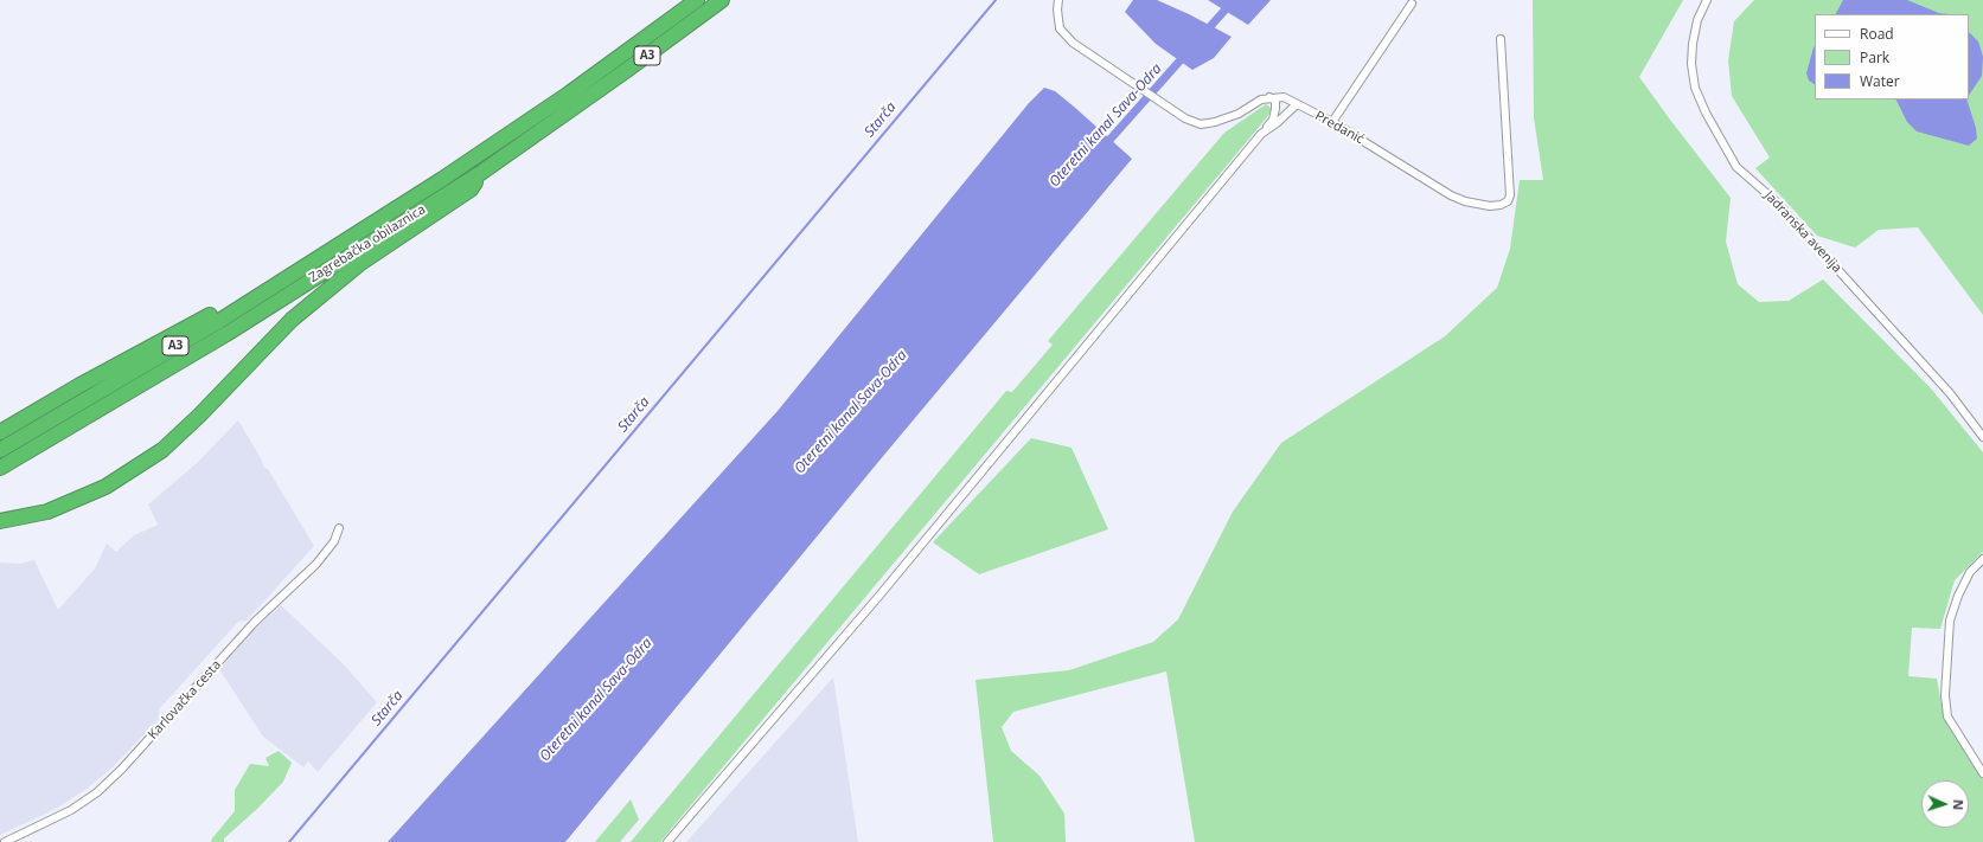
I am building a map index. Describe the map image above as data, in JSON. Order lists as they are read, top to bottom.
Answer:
{
  "streets": {
    "highway": ["A3", "Zagrebačka obilaznica"],
    "street": ["Predanić", "Jadranska avenija", "Karlovačka cesta"]
  },
  "water": ["Starča", "Oteretni kanal Sava-Odra"],
  "legend": ["Road", "Park", "Water"],
  "north": "right"
}
